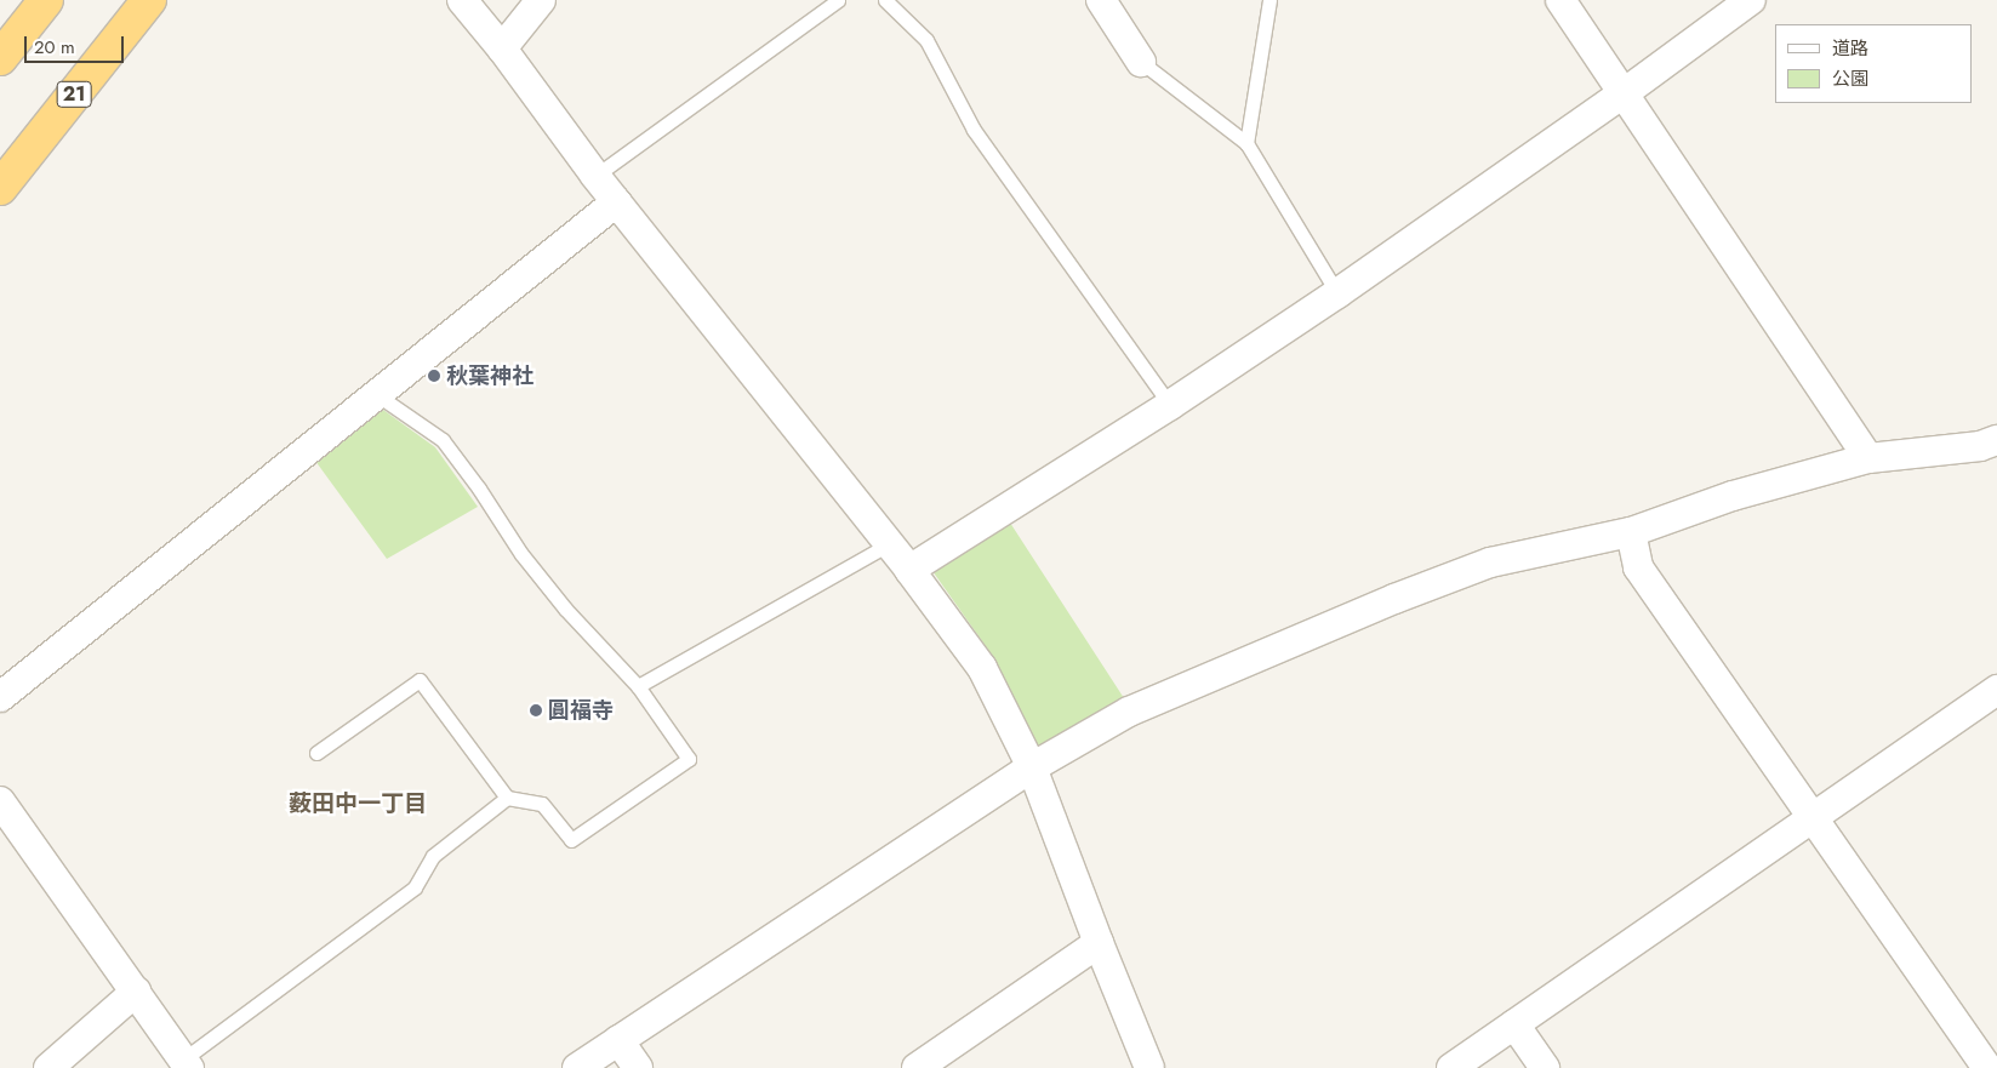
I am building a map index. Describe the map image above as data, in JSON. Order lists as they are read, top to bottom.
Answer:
{
  "streets": {
    "highway": ["21"]
  },
  "districts": ["薮田中一丁目"],
  "places": ["秋葉神社", "圓福寺"],
  "legend": ["道路", "公園"],
  "scale_bar": "20 m"
}
